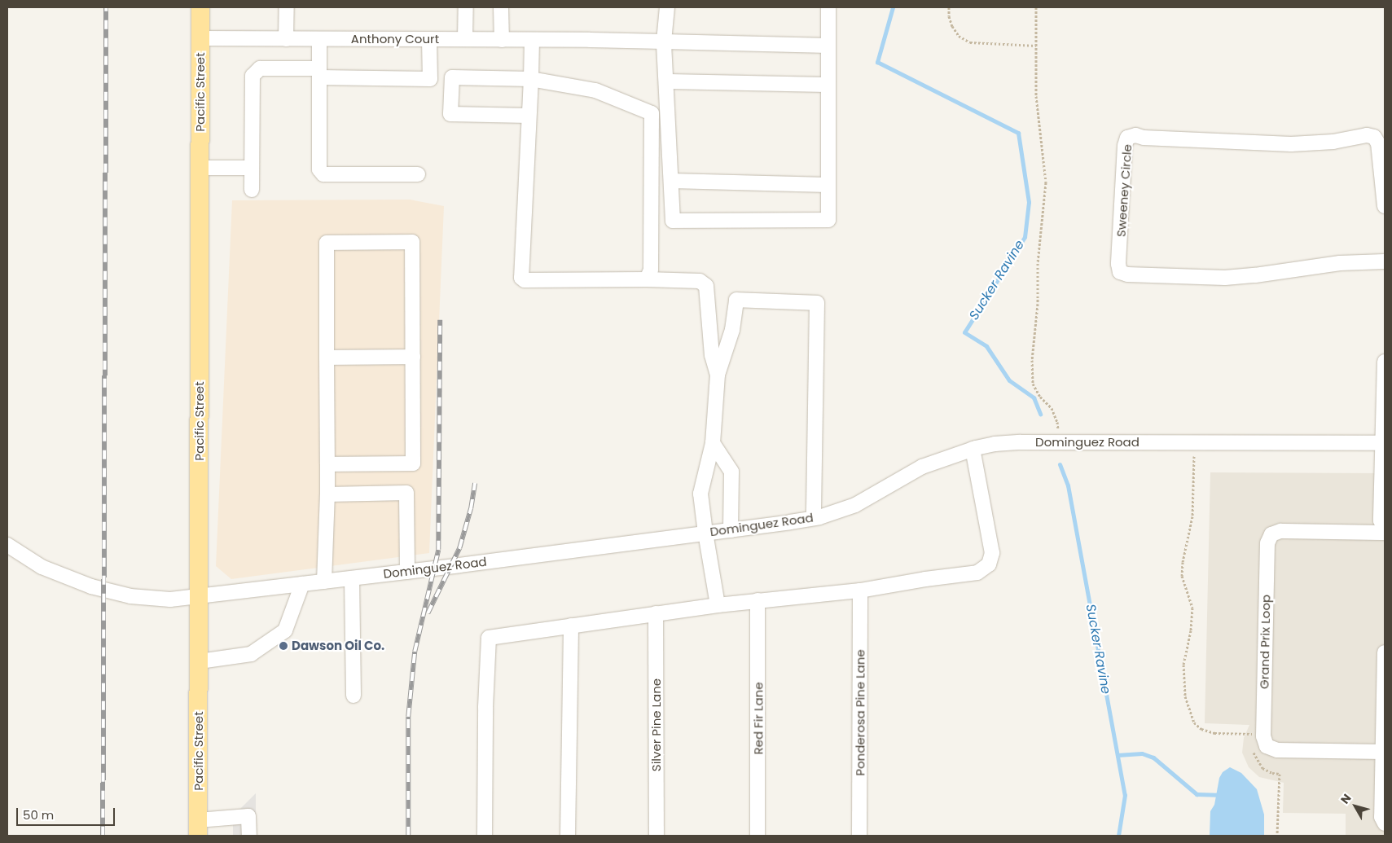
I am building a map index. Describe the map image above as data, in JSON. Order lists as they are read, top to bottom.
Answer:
{
  "streets": {
    "main road": ["Pacific Street"],
    "street": [
      "Anthony Court",
      "Sweeney Circle",
      "Dominguez Road",
      "Grand Prix Loop",
      "Ponderosa Pine Lane",
      "Red Fir Lane",
      "Silver Pine Lane"
    ]
  },
  "crossings": [
    ["Anthony Court", "Pacific Street"],
    ["Pacific Street", "Dominguez Road"]
  ],
  "water": ["Sucker Ravine"],
  "places": ["Dawson Oil Co."],
  "scale_bar": "50 m",
  "north": "top left"
}
